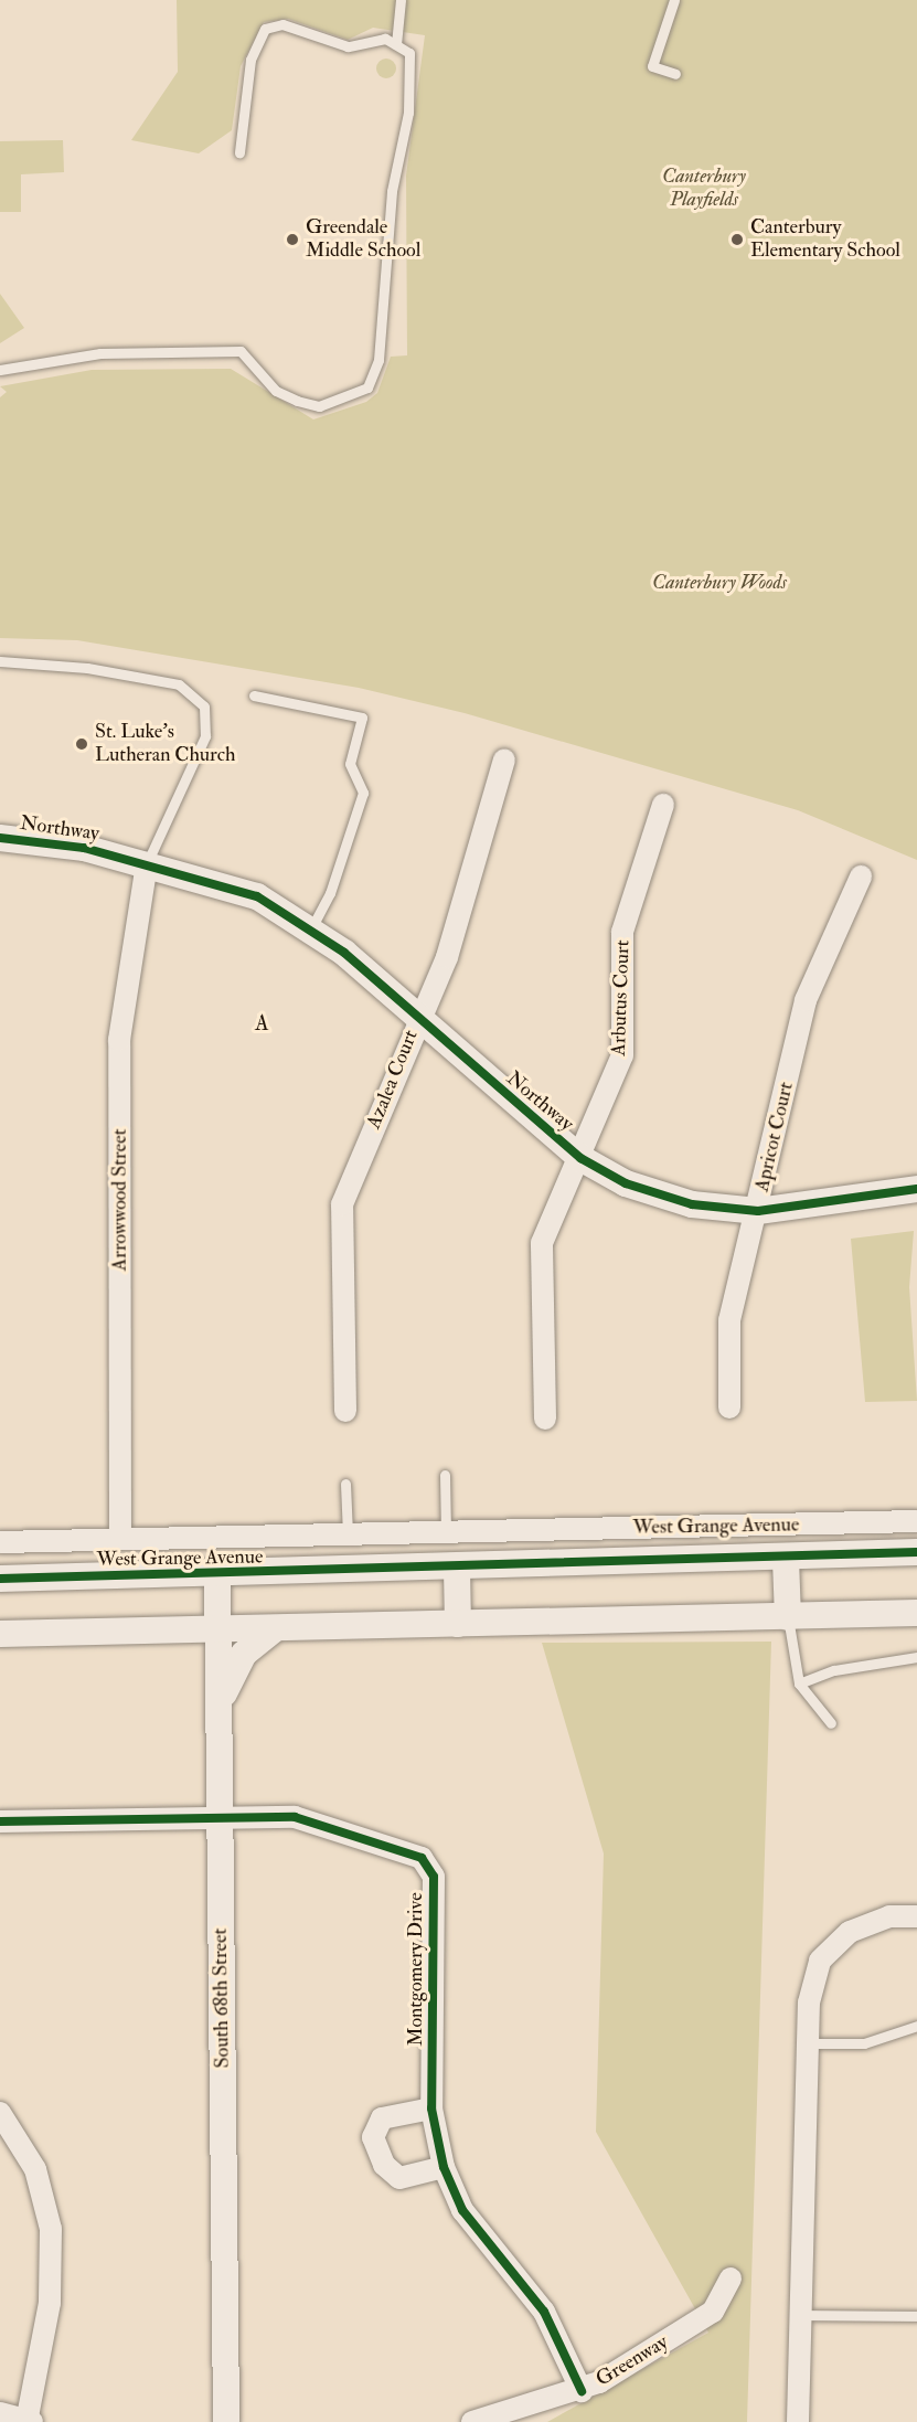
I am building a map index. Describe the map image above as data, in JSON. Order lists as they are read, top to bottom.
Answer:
{
  "streets": {
    "street": [
      "Northway",
      "Arbutus Court",
      "Azalea Court",
      "Apricot Court",
      "Arrowwood Street",
      "West Grange Avenue",
      "Montgomery Drive",
      "South 68th Street",
      "Greenway"
    ]
  },
  "crossings": [
    ["Northway", "Arbutus Court"],
    ["Northway", "Azalea Court"],
    ["Northway", "Apricot Court"],
    ["Northway", "Arrowwood Street"],
    ["Arrowwood Street", "West Grange Avenue"],
    ["West Grange Avenue", "South 68th Street"],
    ["Montgomery Drive", "South 68th Street"],
    ["Montgomery Drive", "Greenway"]
  ],
  "districts": ["A"],
  "parks": ["Canterbury Playfields", "Canterbury Woods"],
  "places": ["Greendale Middle School", "Canterbury Elementary School", "St. Luke's Lutheran Church"]
}
